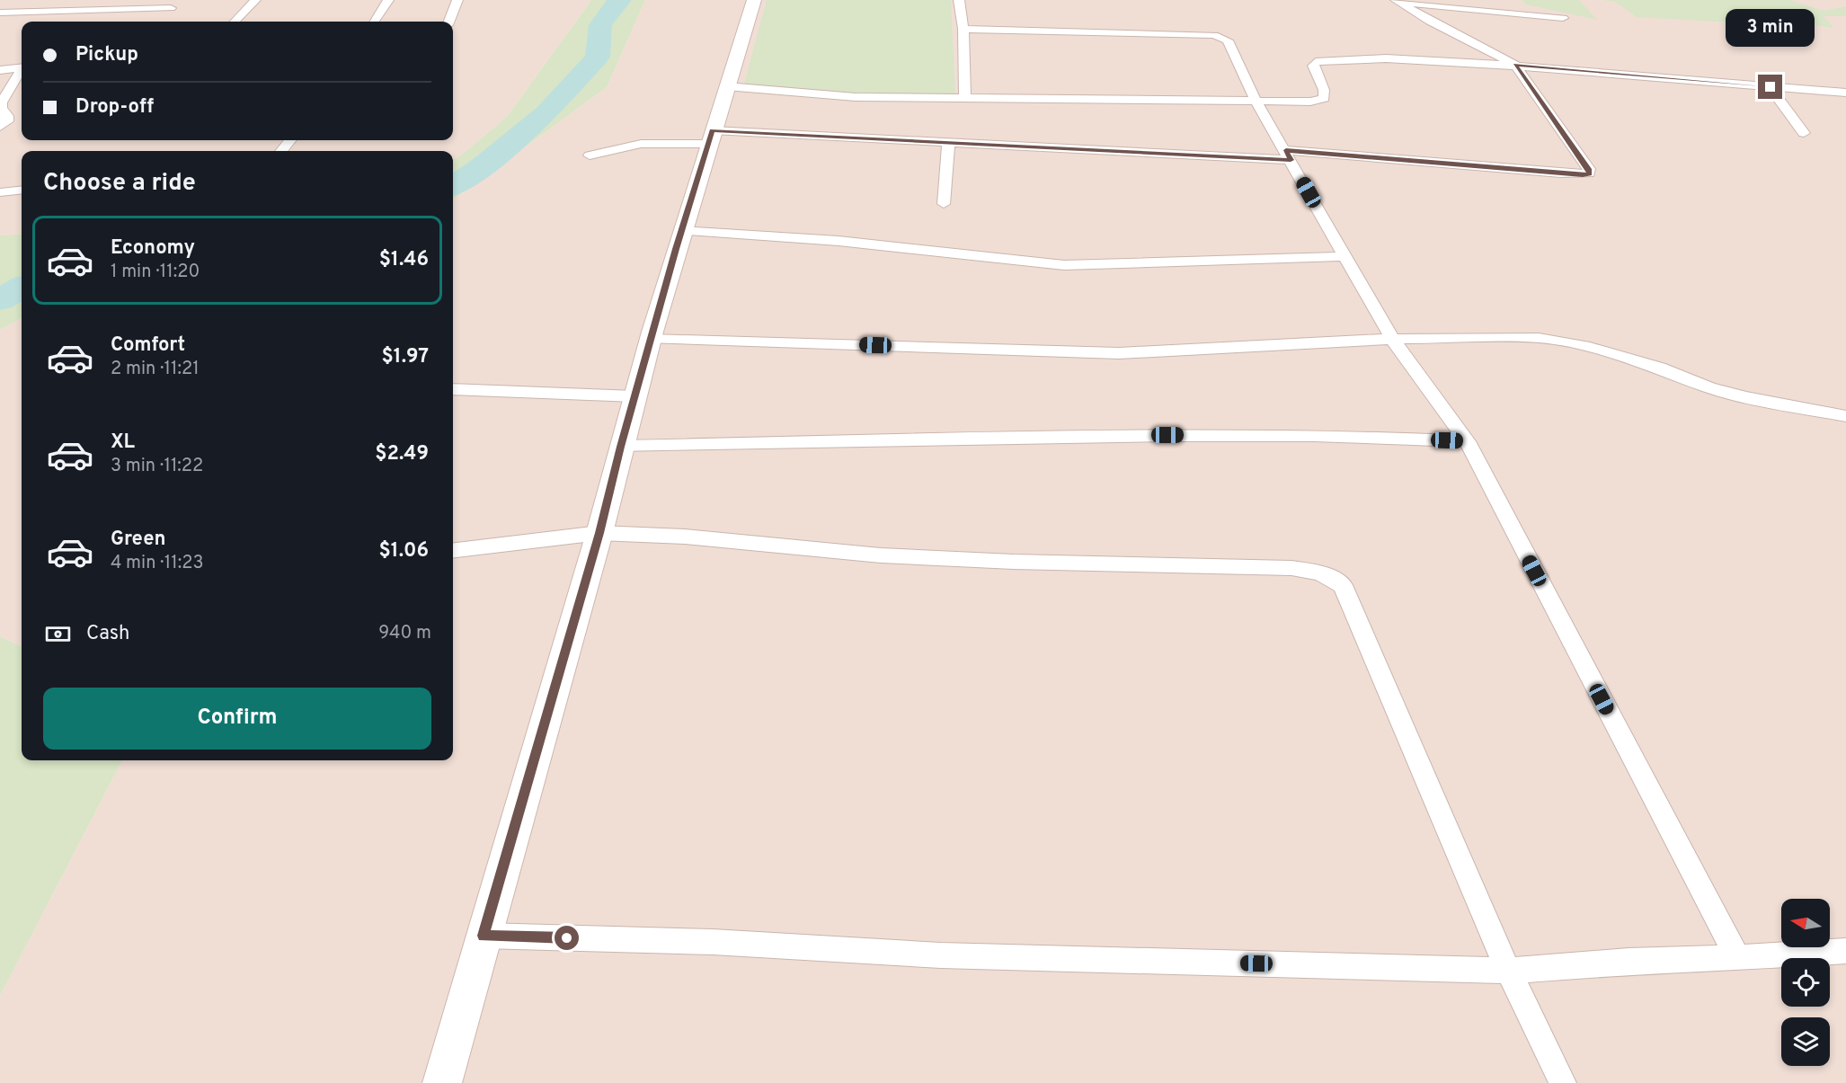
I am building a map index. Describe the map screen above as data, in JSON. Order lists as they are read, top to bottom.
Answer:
{
  "north": "left",
  "page": {
    "bubble": "3 min",
    "banner": ["Pickup", "Drop-off"],
    "heading": "Choose a ride",
    "list": [
      {
        "name": "Economy",
        "note": "1 min · 11:20",
        "value": "$1.46"
      },
      {
        "name": "Comfort",
        "note": "2 min · 11:21",
        "value": "$1.97"
      },
      {
        "name": "XL",
        "note": "3 min · 11:22",
        "value": "$2.49"
      },
      {
        "name": "Green",
        "note": "4 min · 11:23",
        "value": "$1.06"
      }
    ],
    "pay": ["Cash", "940 m"],
    "buttons": "Confirm"
  }
}
